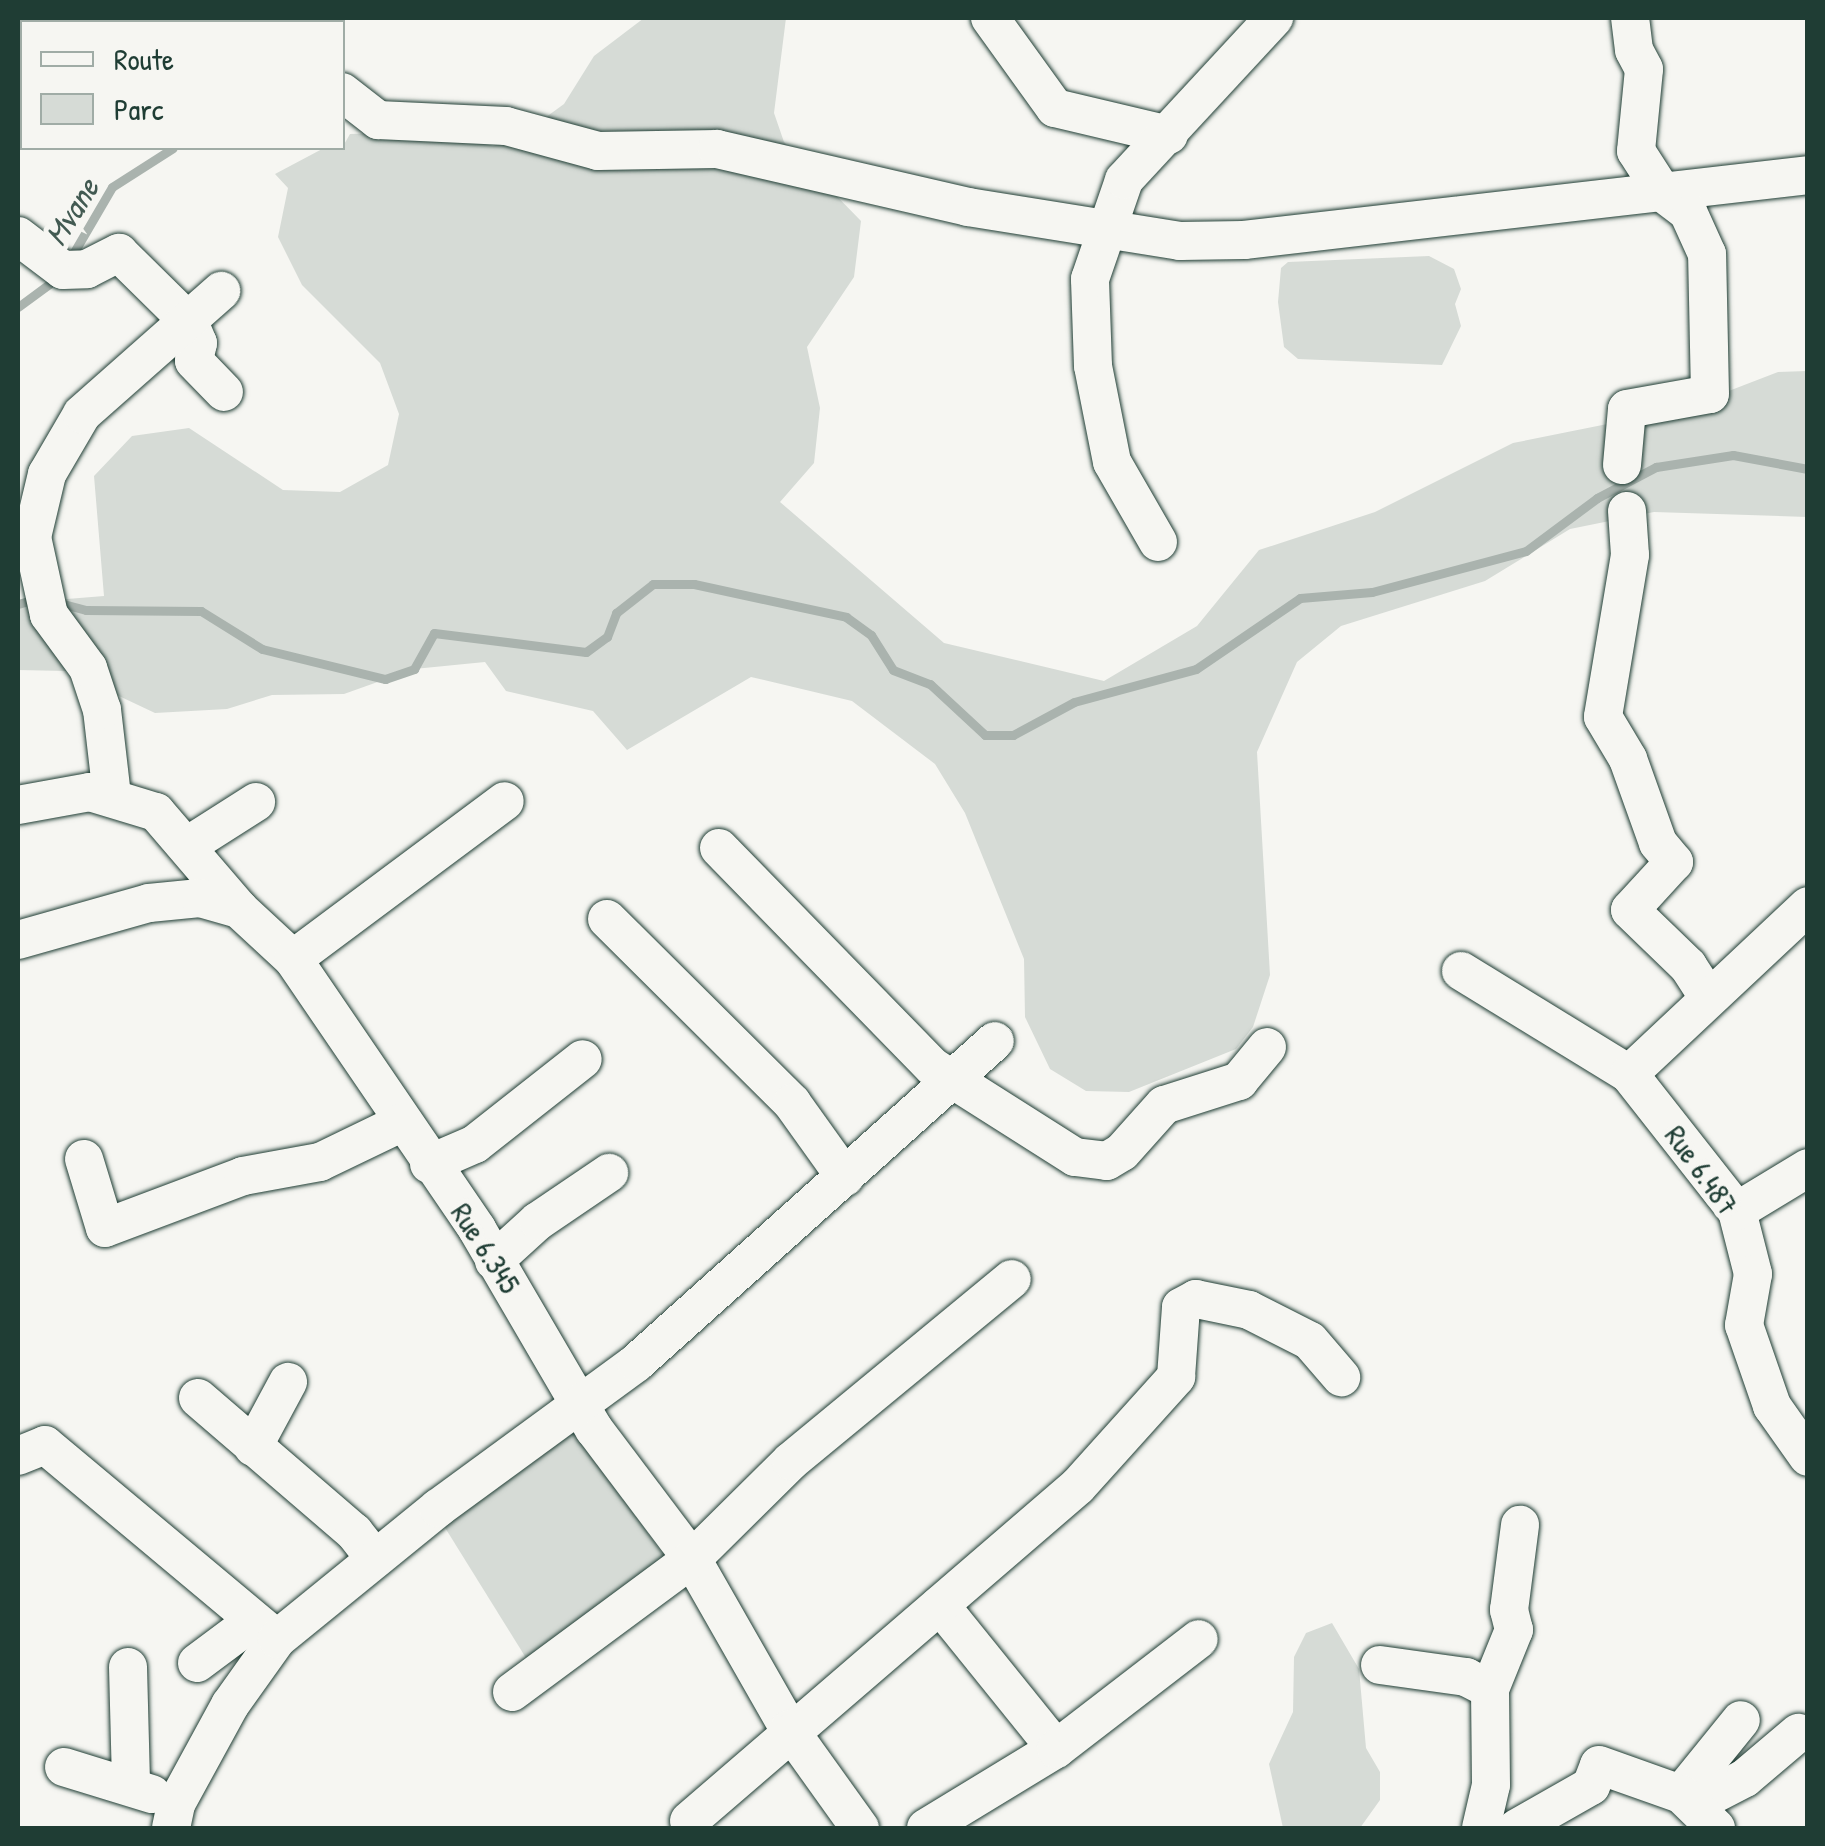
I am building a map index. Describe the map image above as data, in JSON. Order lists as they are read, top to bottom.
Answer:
{
  "streets": {
    "street": ["Rue 6.487", "Rue 6.345"]
  },
  "water": ["Mvane"],
  "legend": ["Route", "Parc"]
}
